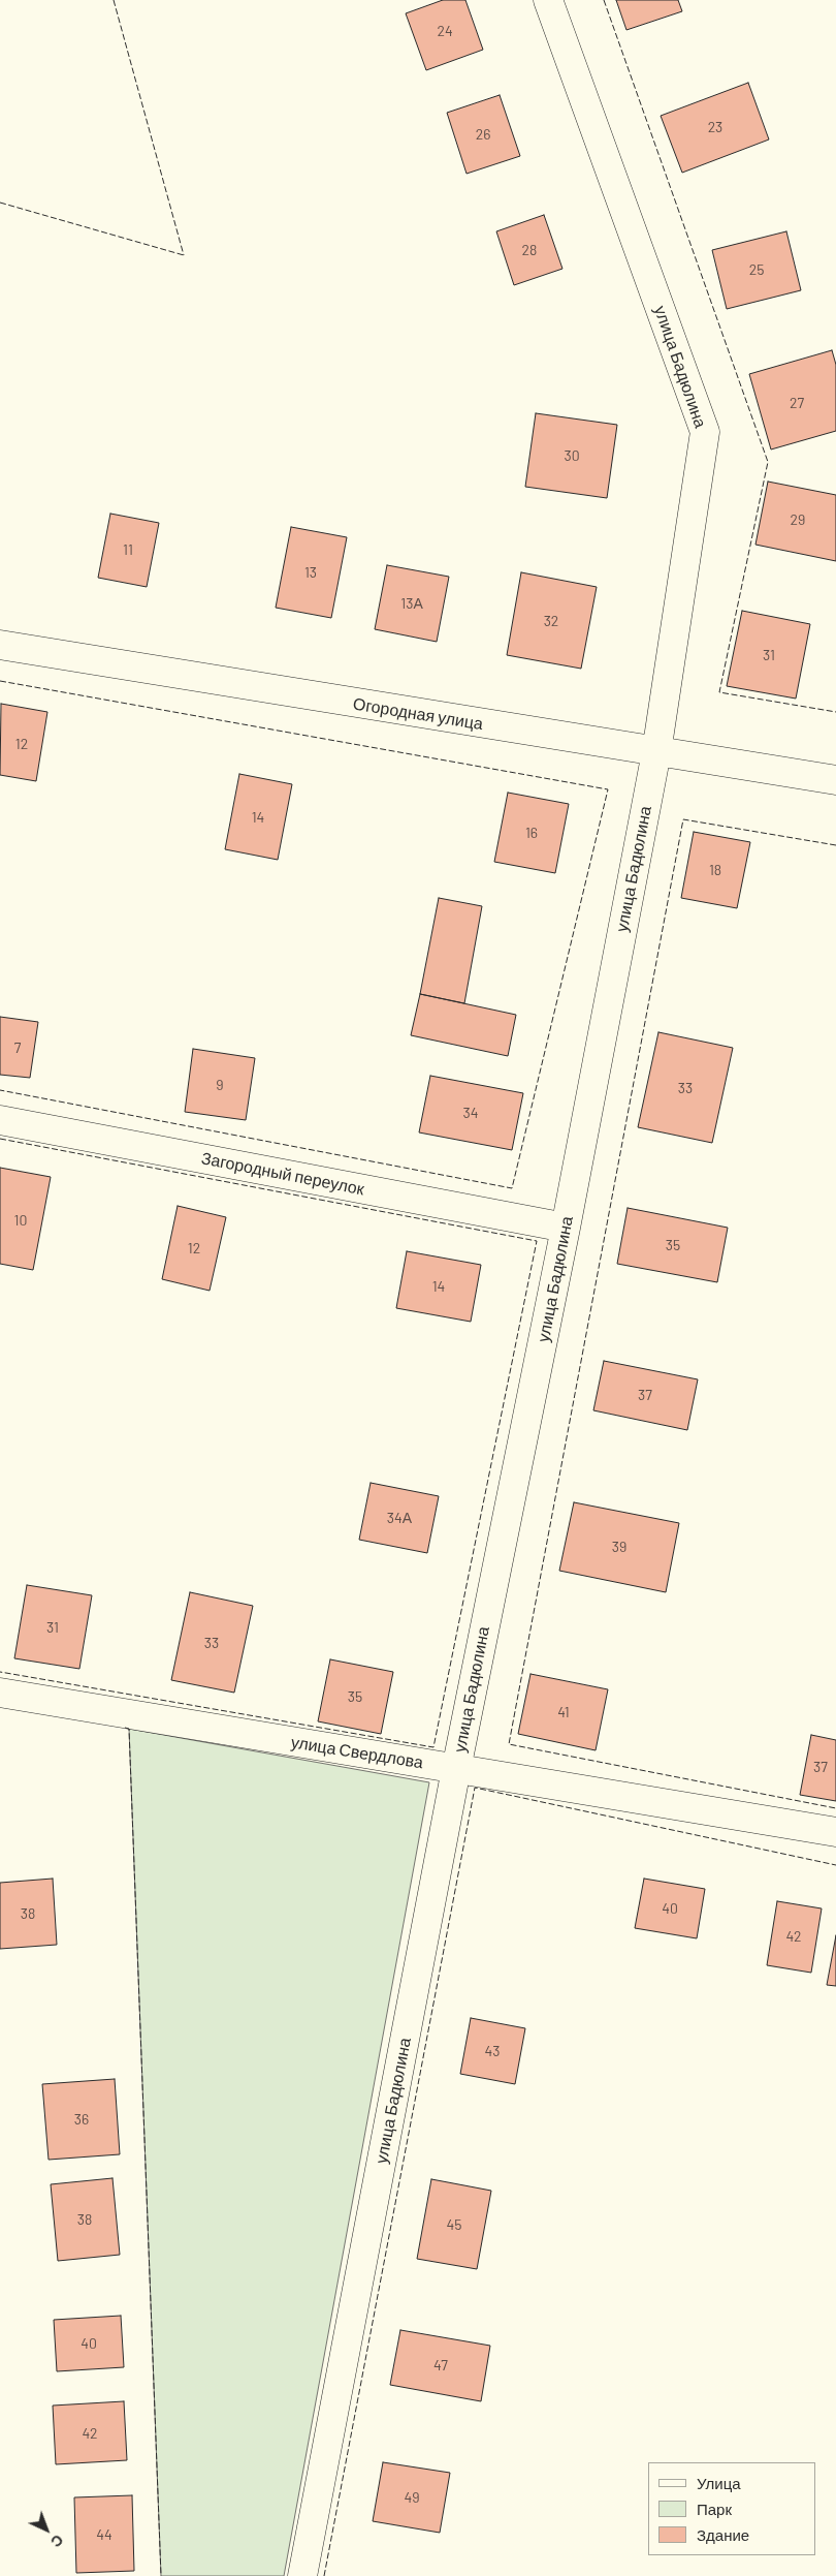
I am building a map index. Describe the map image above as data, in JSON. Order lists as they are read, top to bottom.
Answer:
{
  "streets": {
    "street": [
      "улица Бадюлина",
      "Огородная улица",
      "Загородный переулок",
      "улица Свердлова"
    ]
  },
  "crossings": [
    ["улица Бадюлина", "Огородная улица"],
    ["улица Бадюлина", "Загородный переулок"],
    ["улица Бадюлина", "улица Свердлова"]
  ],
  "house_numbers": [
    "24",
    "23",
    "26",
    "28",
    "25",
    "27",
    "30",
    "29",
    "11",
    "13",
    "13А",
    "32",
    "31",
    "12",
    "14",
    "16",
    "18",
    "7",
    "9",
    "33",
    "34",
    "10",
    "35",
    "12",
    "14",
    "37",
    "34А",
    "39",
    "31",
    "33",
    "35",
    "41",
    "37",
    "40",
    "38",
    "42",
    "43",
    "36",
    "38",
    "45",
    "40",
    "47",
    "42",
    "49",
    "44"
  ],
  "legend": ["Улица", "Парк", "Здание"],
  "north": "bottom right"
}
